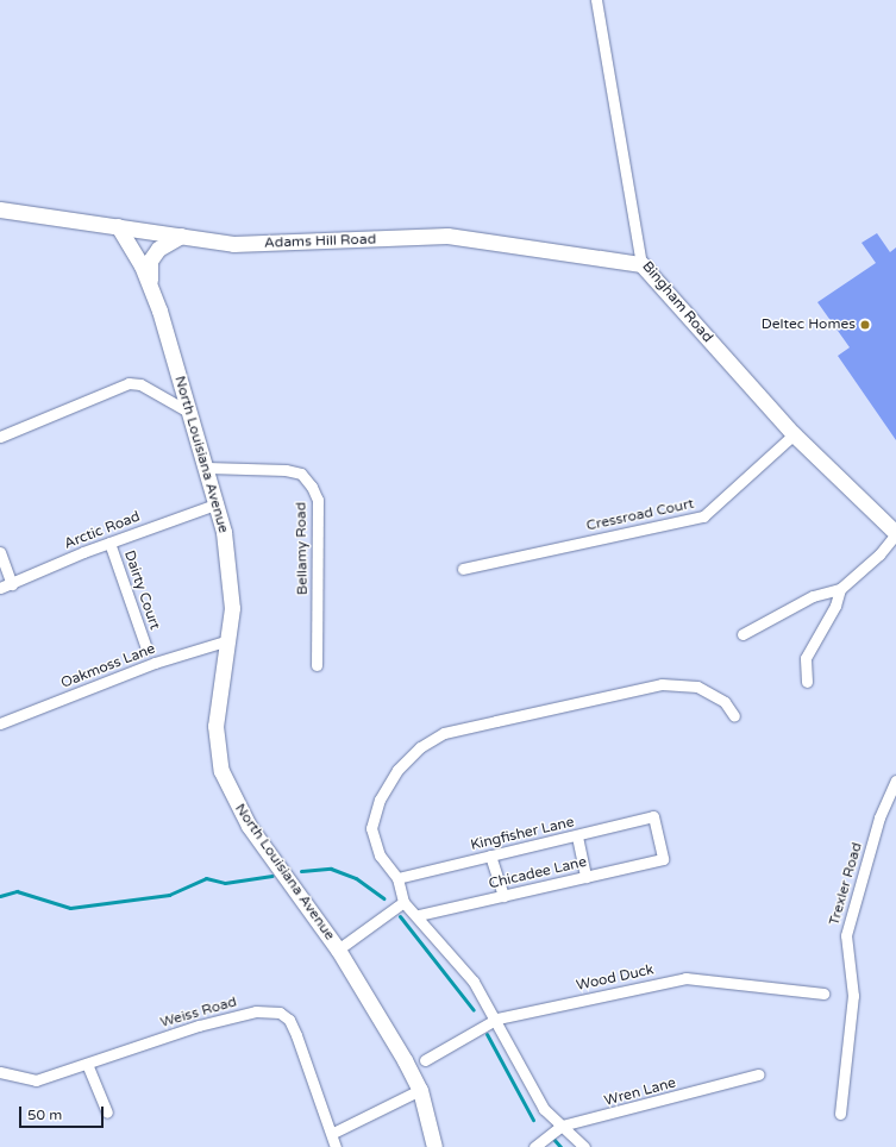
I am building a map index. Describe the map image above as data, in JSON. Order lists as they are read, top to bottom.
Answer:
{
  "streets": {
    "street": [
      "Adams Hill Road",
      "Bingham Road",
      "North Louisiana Avenue",
      "Cressroad Court",
      "Arctic Road",
      "Bellamy Road",
      "Dairty Court",
      "Oakmoss Lane",
      "Kingfisher Lane",
      "Chicadee Lane",
      "Trexler Road",
      "Wood Duck",
      "Weiss Road",
      "Wren Lane"
    ]
  },
  "crossings": [
    ["Adams Hill Road", "Bingham Road"],
    ["Adams Hill Road", "North Louisiana Avenue"],
    ["Bingham Road", "Cressroad Court"],
    ["North Louisiana Avenue", "Arctic Road"],
    ["North Louisiana Avenue", "Bellamy Road"],
    ["North Louisiana Avenue", "Oakmoss Lane"],
    ["Arctic Road", "Dairty Court"],
    ["Kingfisher Lane", "Chicadee Lane"]
  ],
  "places": ["Deltec Homes"],
  "scale_bar": "50 m"
}
